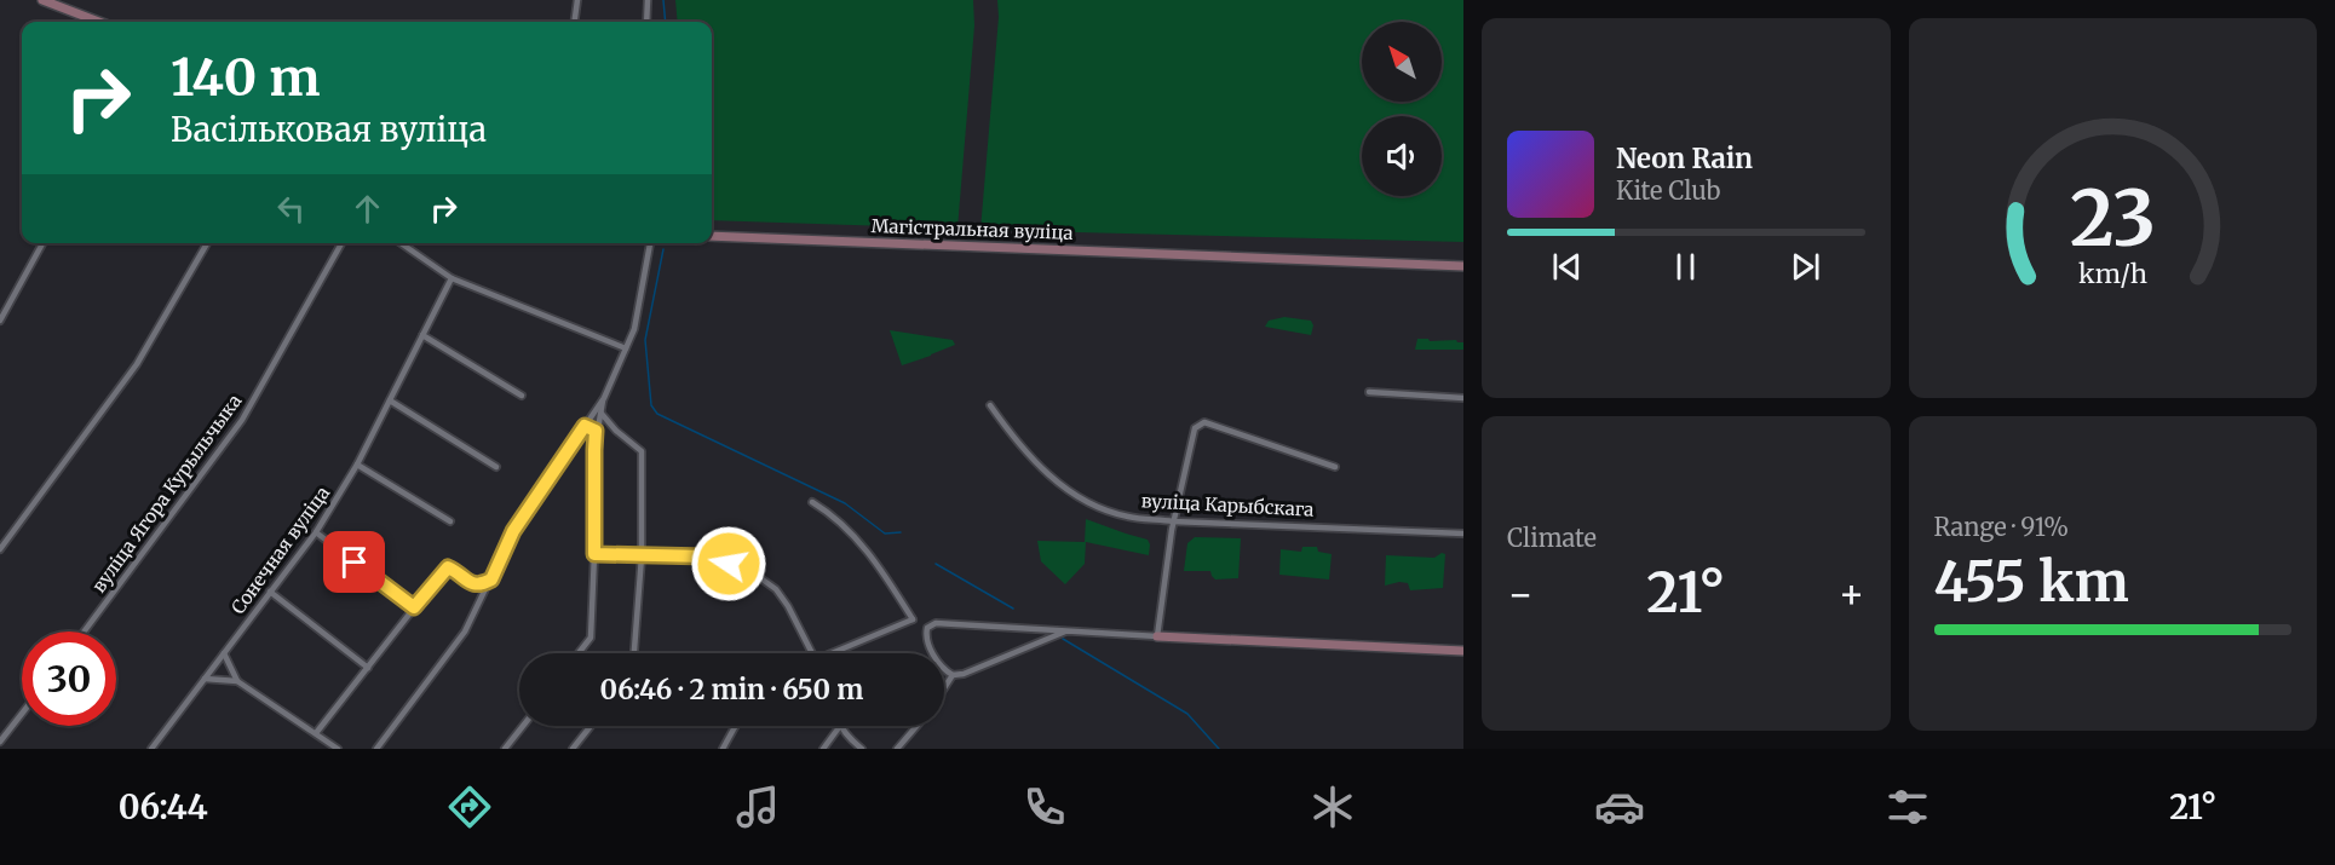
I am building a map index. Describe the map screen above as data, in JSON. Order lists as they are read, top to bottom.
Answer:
{
  "streets": {
    "main road": ["Магістральная вуліца"],
    "street": ["вуліца Ягора Курыльчыка", "вуліца Карыбскага", "Сонечная вуліца"]
  },
  "north": "top left",
  "page": {
    "turn": ["140 m", "Васільковая вуліца"],
    "song": ["Neon Rain", "Kite Club"],
    "tile": [
      "Climate",
      ["Range · 91%", "455 km"]
    ],
    "heat": ["−", "21°", "+"],
    "limit": "30",
    "trip": "06:46 · 2 min · 650 m",
    "tabs": ["06:44", "21°"],
    "gauge": ["23", "km/h"]
  }
}
